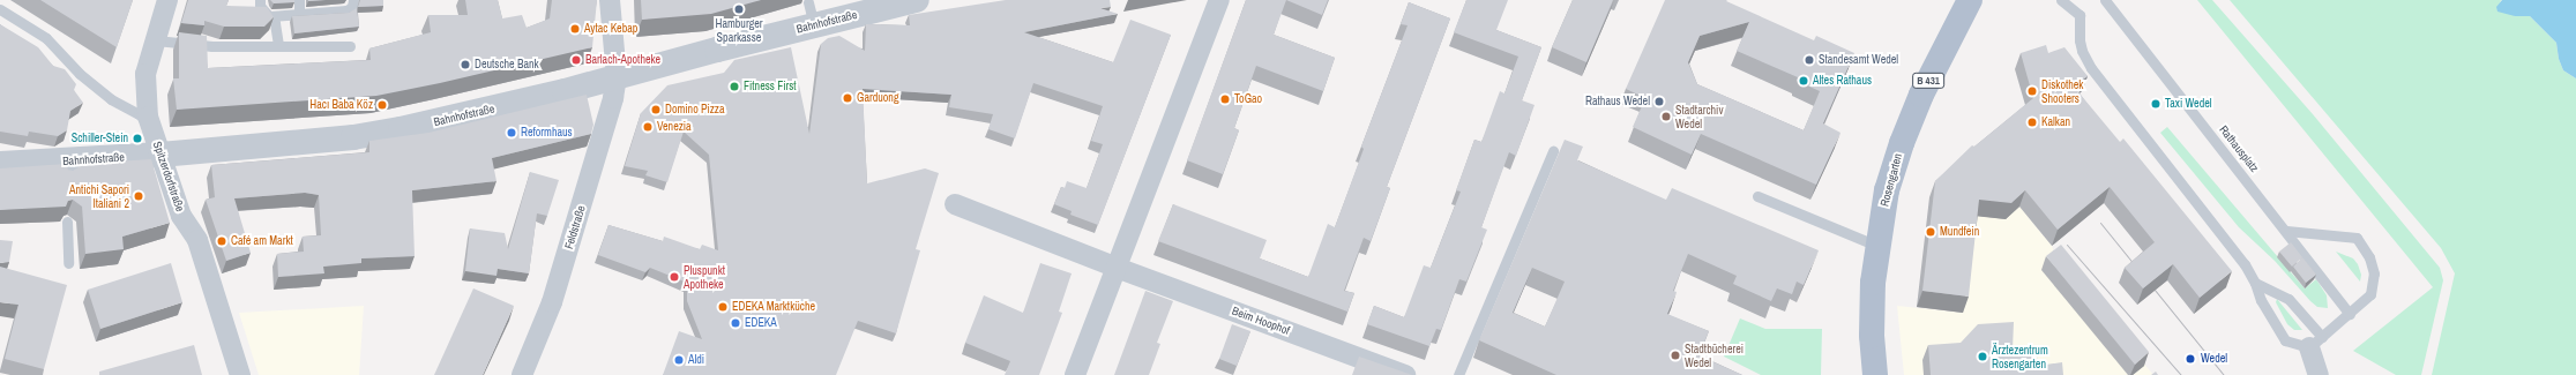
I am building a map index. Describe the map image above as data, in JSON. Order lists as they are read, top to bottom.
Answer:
{
  "streets": {
    "main road": ["B 431", "Rosengarten"],
    "street": [
      "Bahnhofstraße",
      "Spitzerdorfstraße",
      "Feldstraße",
      "Beim Hoophof"
    ],
    "lane": ["Rathausplatz"]
  },
  "crossings": [
    ["Bahnhofstraße", "Spitzerdorfstraße"],
    ["Bahnhofstraße", "Feldstraße"]
  ],
  "places": [
    "Hamburger Sparkasse",
    "Aytac Kebap",
    "Barlach-Apotheke",
    "Standesamt Wedel",
    "Deutsche Bank",
    "Altes Rathaus",
    "Fitness First",
    "Diskothek Shooters",
    "Garduong",
    "ToGao",
    "Rathaus Wedel",
    "Taxi Wedel",
    "Hacı Baba Köz",
    "Domino Pizza",
    "Stadtarchiv Wedel",
    "Kalkan",
    "Venezia",
    "Reformhaus",
    "Schiller-Stein",
    "Antichi Sapori Italiani 2",
    "Mundfein",
    "Café am Markt",
    "Pluspunkt Apotheke",
    "EDEKA Marktküche",
    "EDEKA",
    "Stadtbücherei Wedel",
    "Ärztezentrum Rosengarten",
    "Wedel",
    "Aldi"
  ]
}
